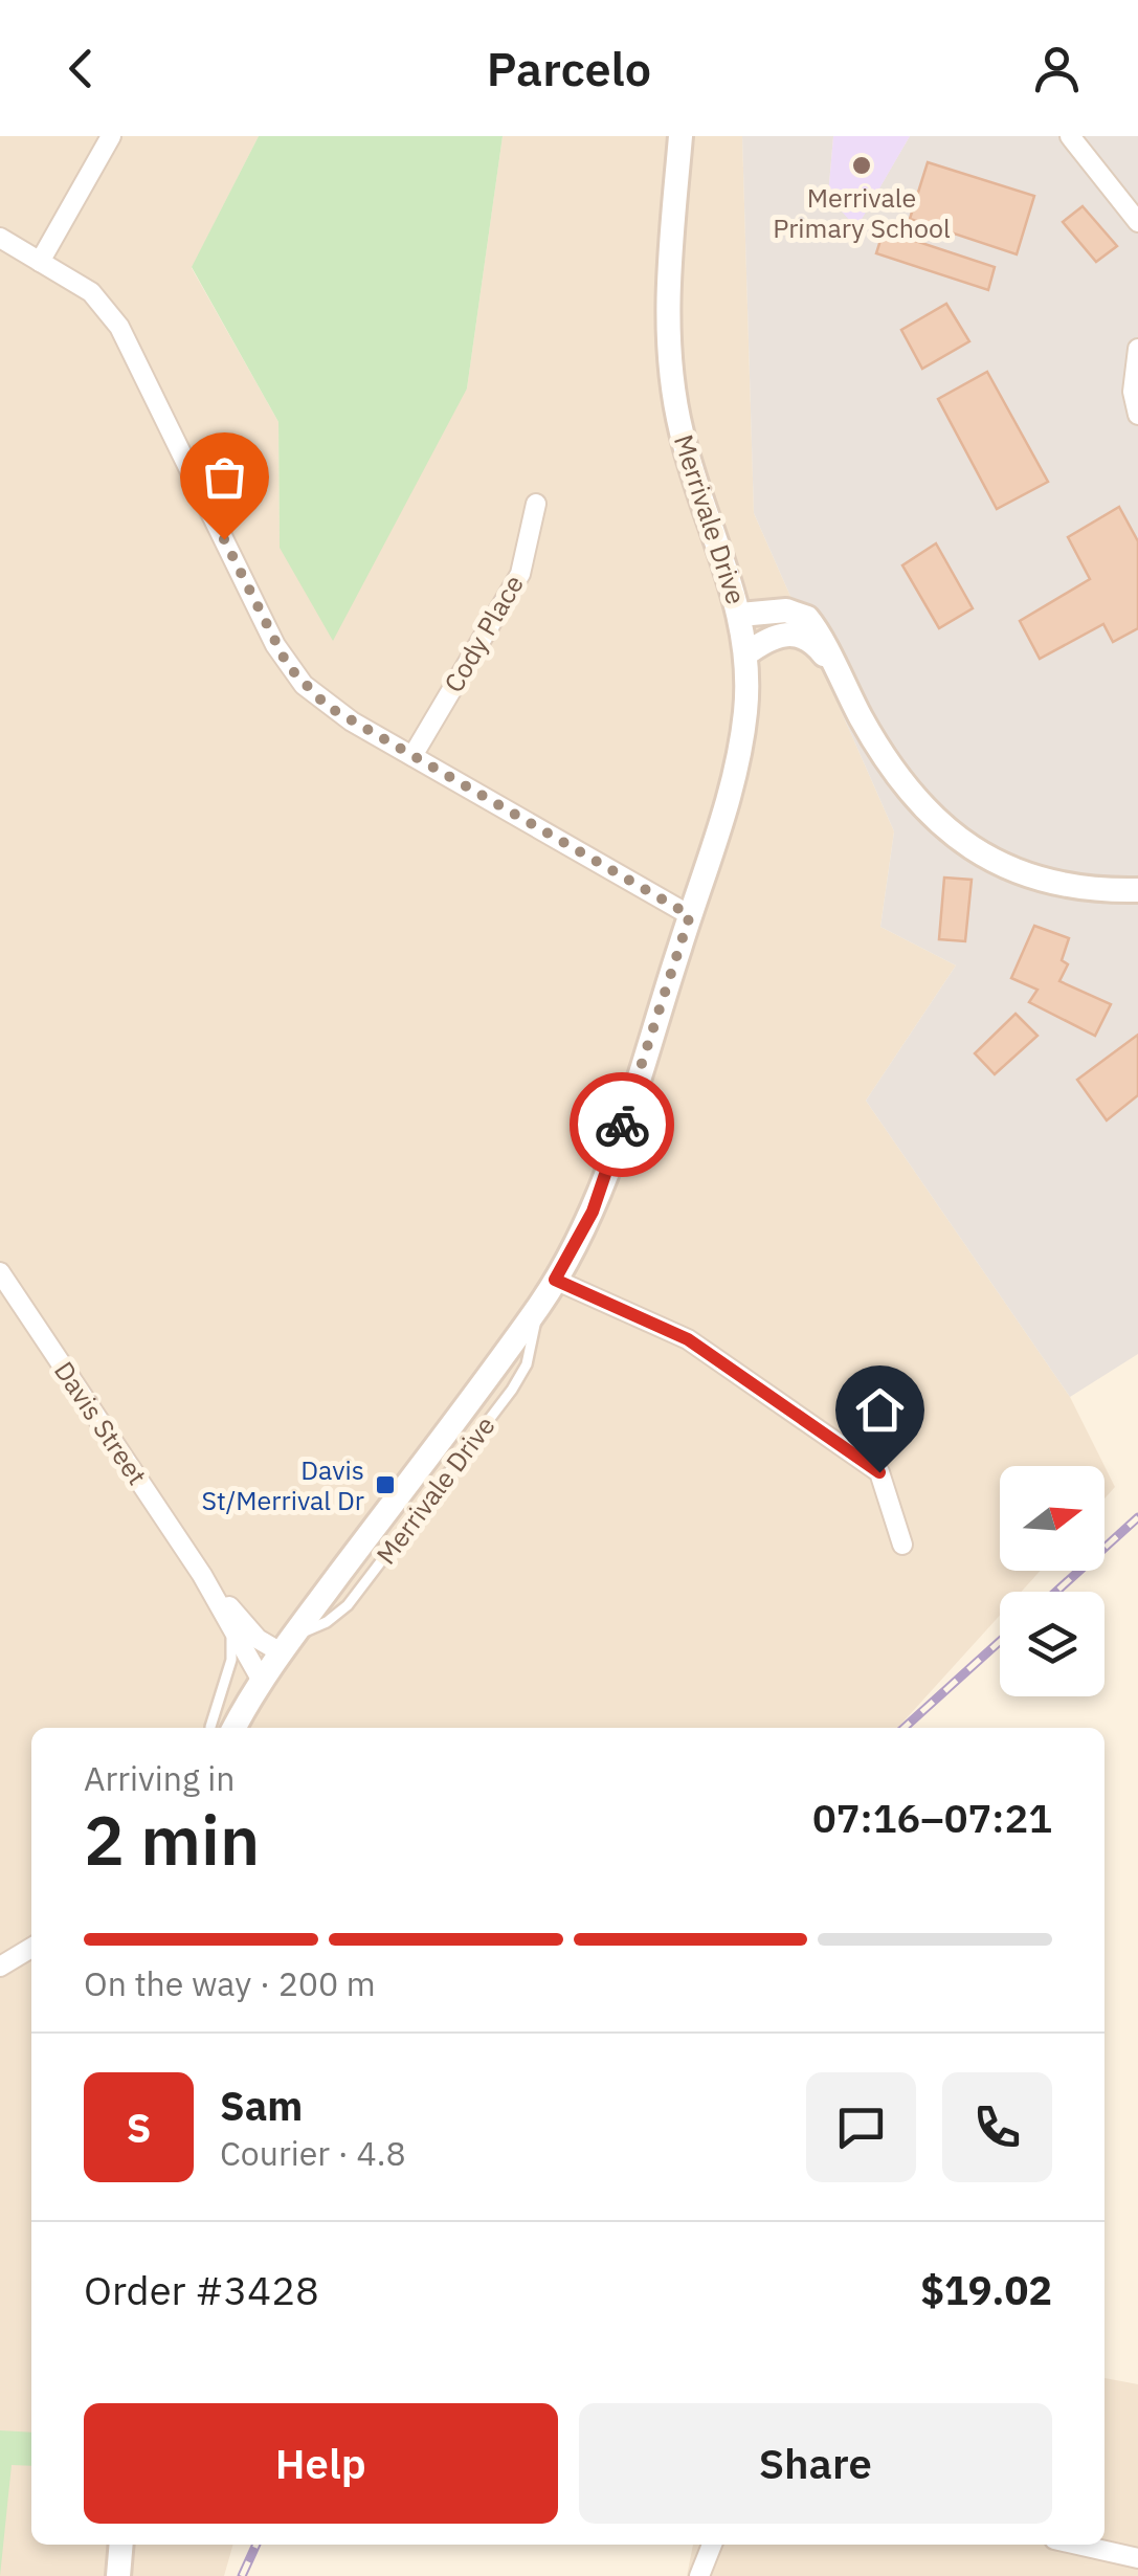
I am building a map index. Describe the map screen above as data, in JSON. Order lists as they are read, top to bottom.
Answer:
{
  "streets": {
    "street": ["Merrivale Drive", "Cody Place", "Davis Street"]
  },
  "crossings": [
    ["Merrivale Drive", "Davis Street"]
  ],
  "places": {
    "other": ["Merrivale Primary School"],
    "transit": ["Davis St/Merrival Dr"]
  },
  "north": "right",
  "page": {
    "header": "Parcelo",
    "heading": ["2 min", "Arriving in", "07:16–07:21"],
    "panel": [
      "Sam",
      "Courier · 4.8",
      "Order #3428",
      "$19.02"
    ],
    "bar": "On the way · 200 m",
    "round": "S",
    "buttons": ["Help", "Share"]
  }
}
